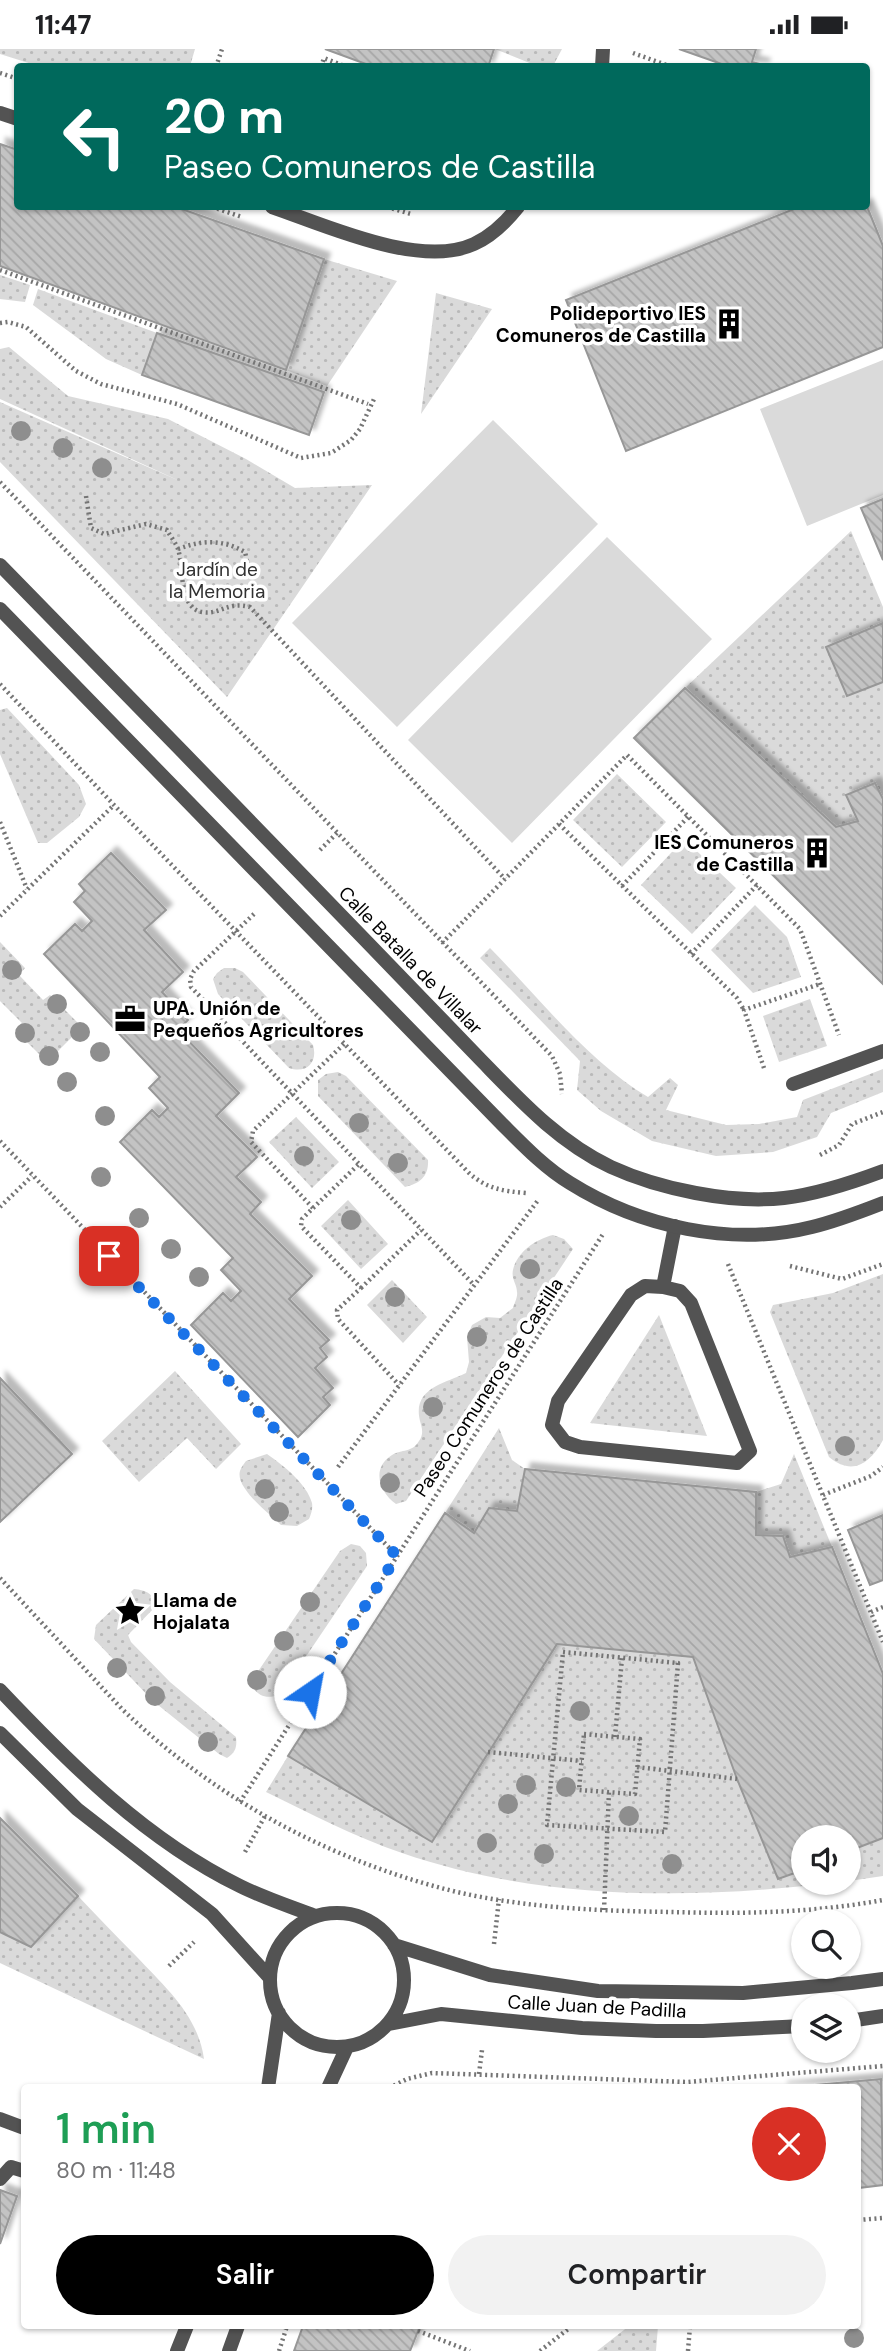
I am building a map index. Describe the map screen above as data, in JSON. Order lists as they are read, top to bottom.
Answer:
{
  "streets": {
    "street": ["Calle Batalla de Villalar", "Calle Juan de Padilla"],
    "path": ["Paseo Comuneros de Castilla"]
  },
  "parks": ["Jardín de la Memoria"],
  "places": {
    "building": ["Polideportivo IES Comuneros de Castilla", "IES Comuneros de Castilla"],
    "office": ["UPA. Unión de Pequeños Agricultores"],
    "place": ["Llama de Hojalata"]
  },
  "page": {
    "status": "11:47",
    "turn": ["20 m", "Paseo Comuneros de Castilla"],
    "heading": ["1 min", "80 m · 11:48"],
    "buttons": ["Salir", "Compartir"]
  }
}
